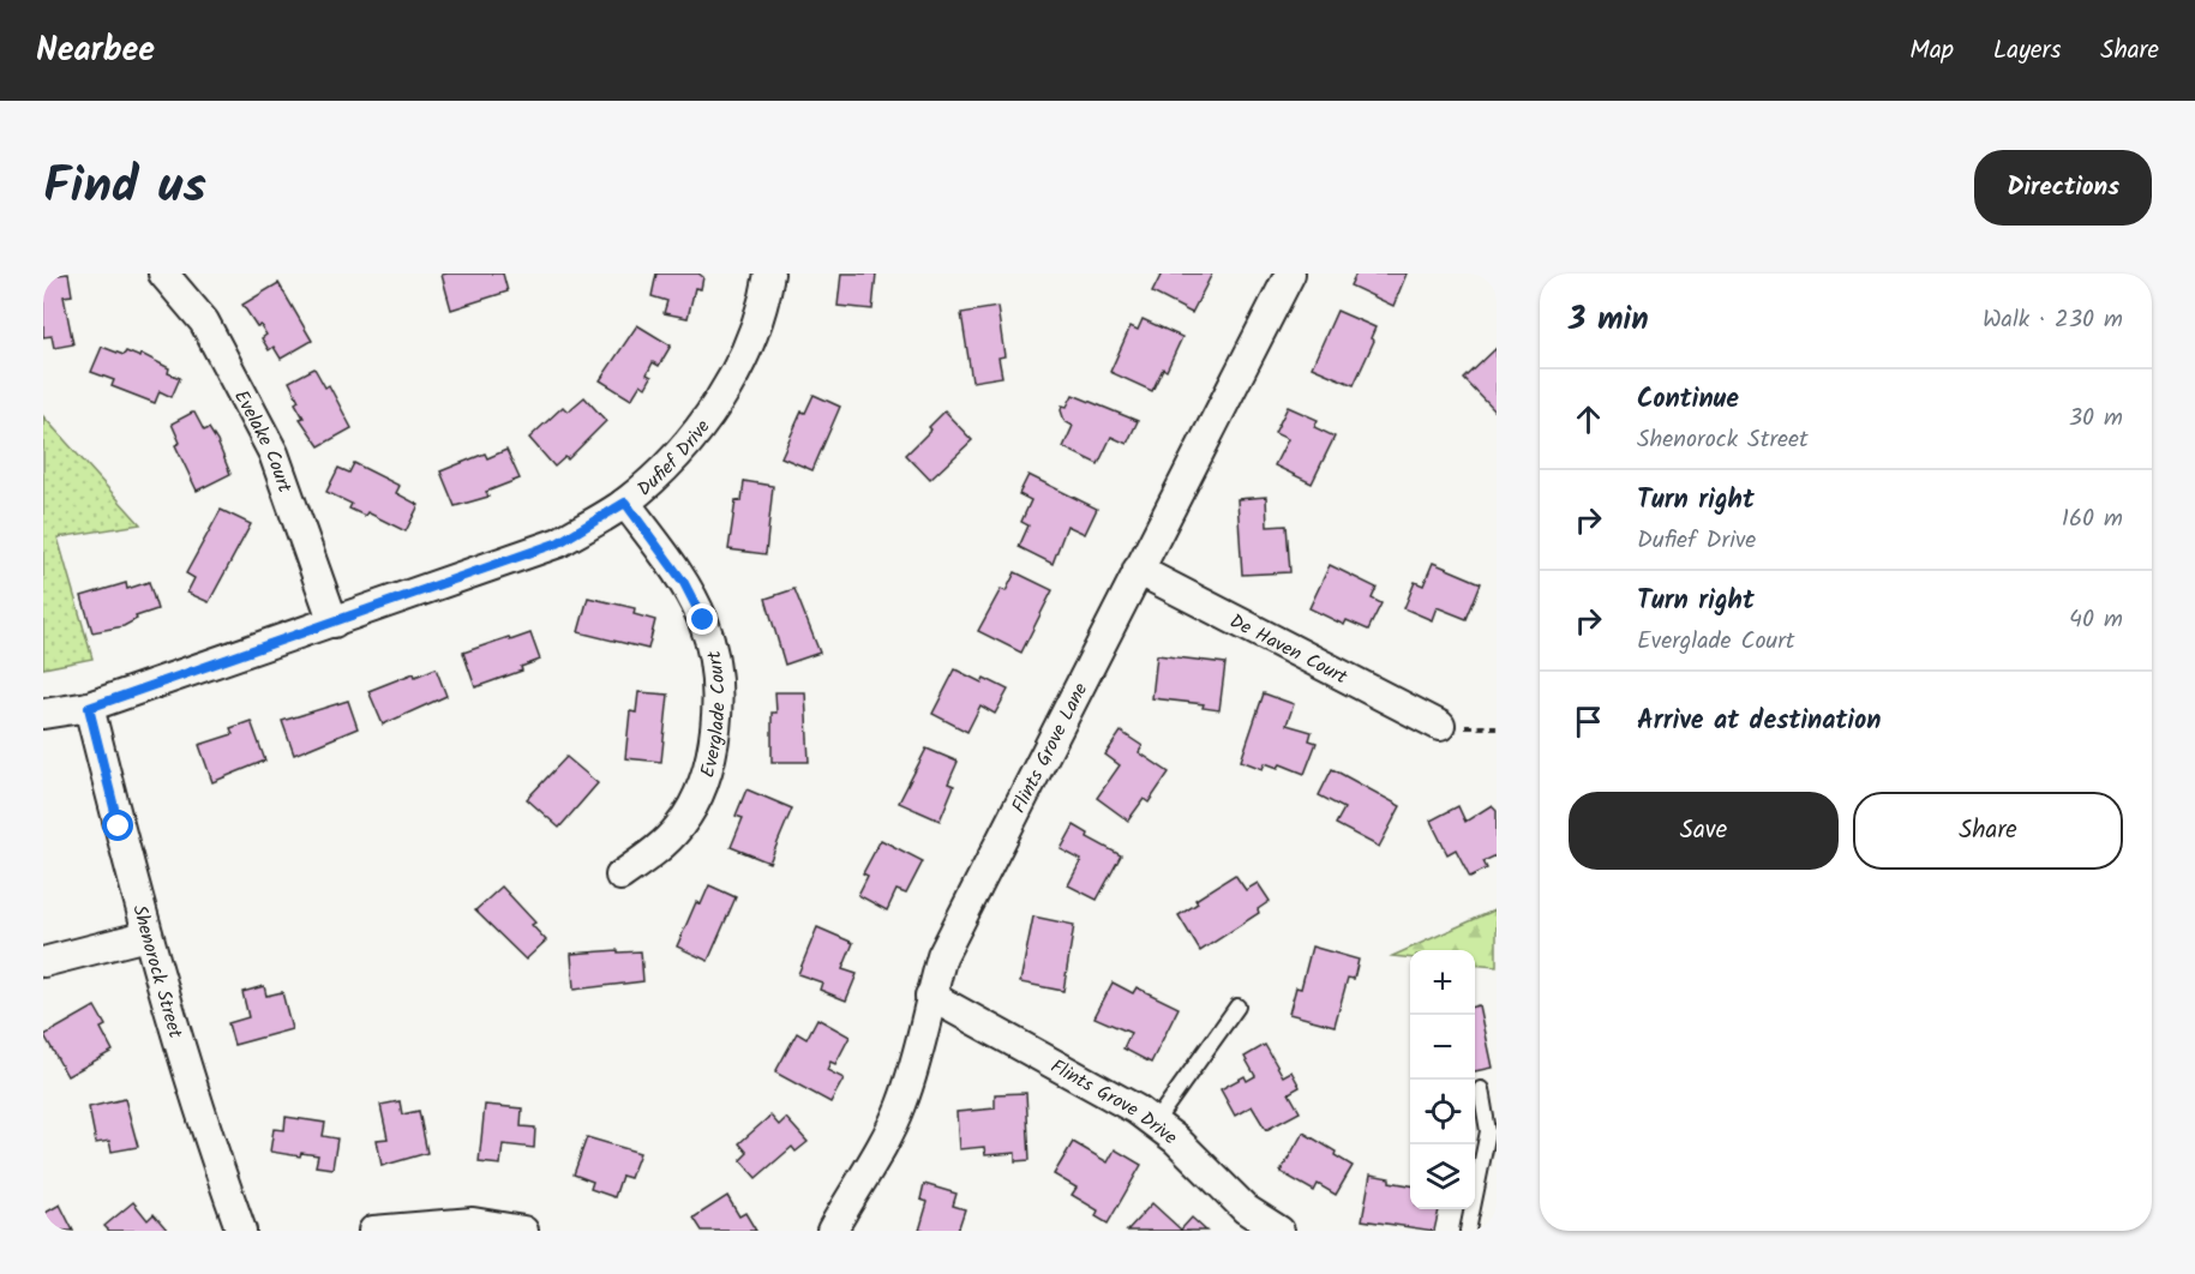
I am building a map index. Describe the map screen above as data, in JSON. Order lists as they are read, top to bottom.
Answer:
{
  "streets": {
    "street": [
      "Evelake Court",
      "Dufief Drive",
      "De Haven Court",
      "Everglade Court",
      "Flints Grove Lane",
      "Shenorock Street",
      "Flints Grove Drive"
    ]
  },
  "crossings": [
    ["Evelake Court", "Dufief Drive"],
    ["Dufief Drive", "Everglade Court"],
    ["Dufief Drive", "Shenorock Street"],
    ["De Haven Court", "Flints Grove Lane"],
    ["Flints Grove Lane", "Flints Grove Drive"]
  ],
  "page": {
    "header": "Nearbee",
    "nav": ["Map", "Layers", "Share"],
    "title": "Find us",
    "buttons": [
      "Directions",
      ["Save", "Share"]
    ],
    "heading": ["3 min", "Walk · 230 m"],
    "list": [
      ["Continue", "Shenorock Street", "30 m"],
      ["Turn right", "Dufief Drive", "160 m"],
      ["Turn right", "Everglade Court", "40 m"],
      "Arrive at destination"
    ],
    "map_buttons": ["+", "−"]
  }
}
